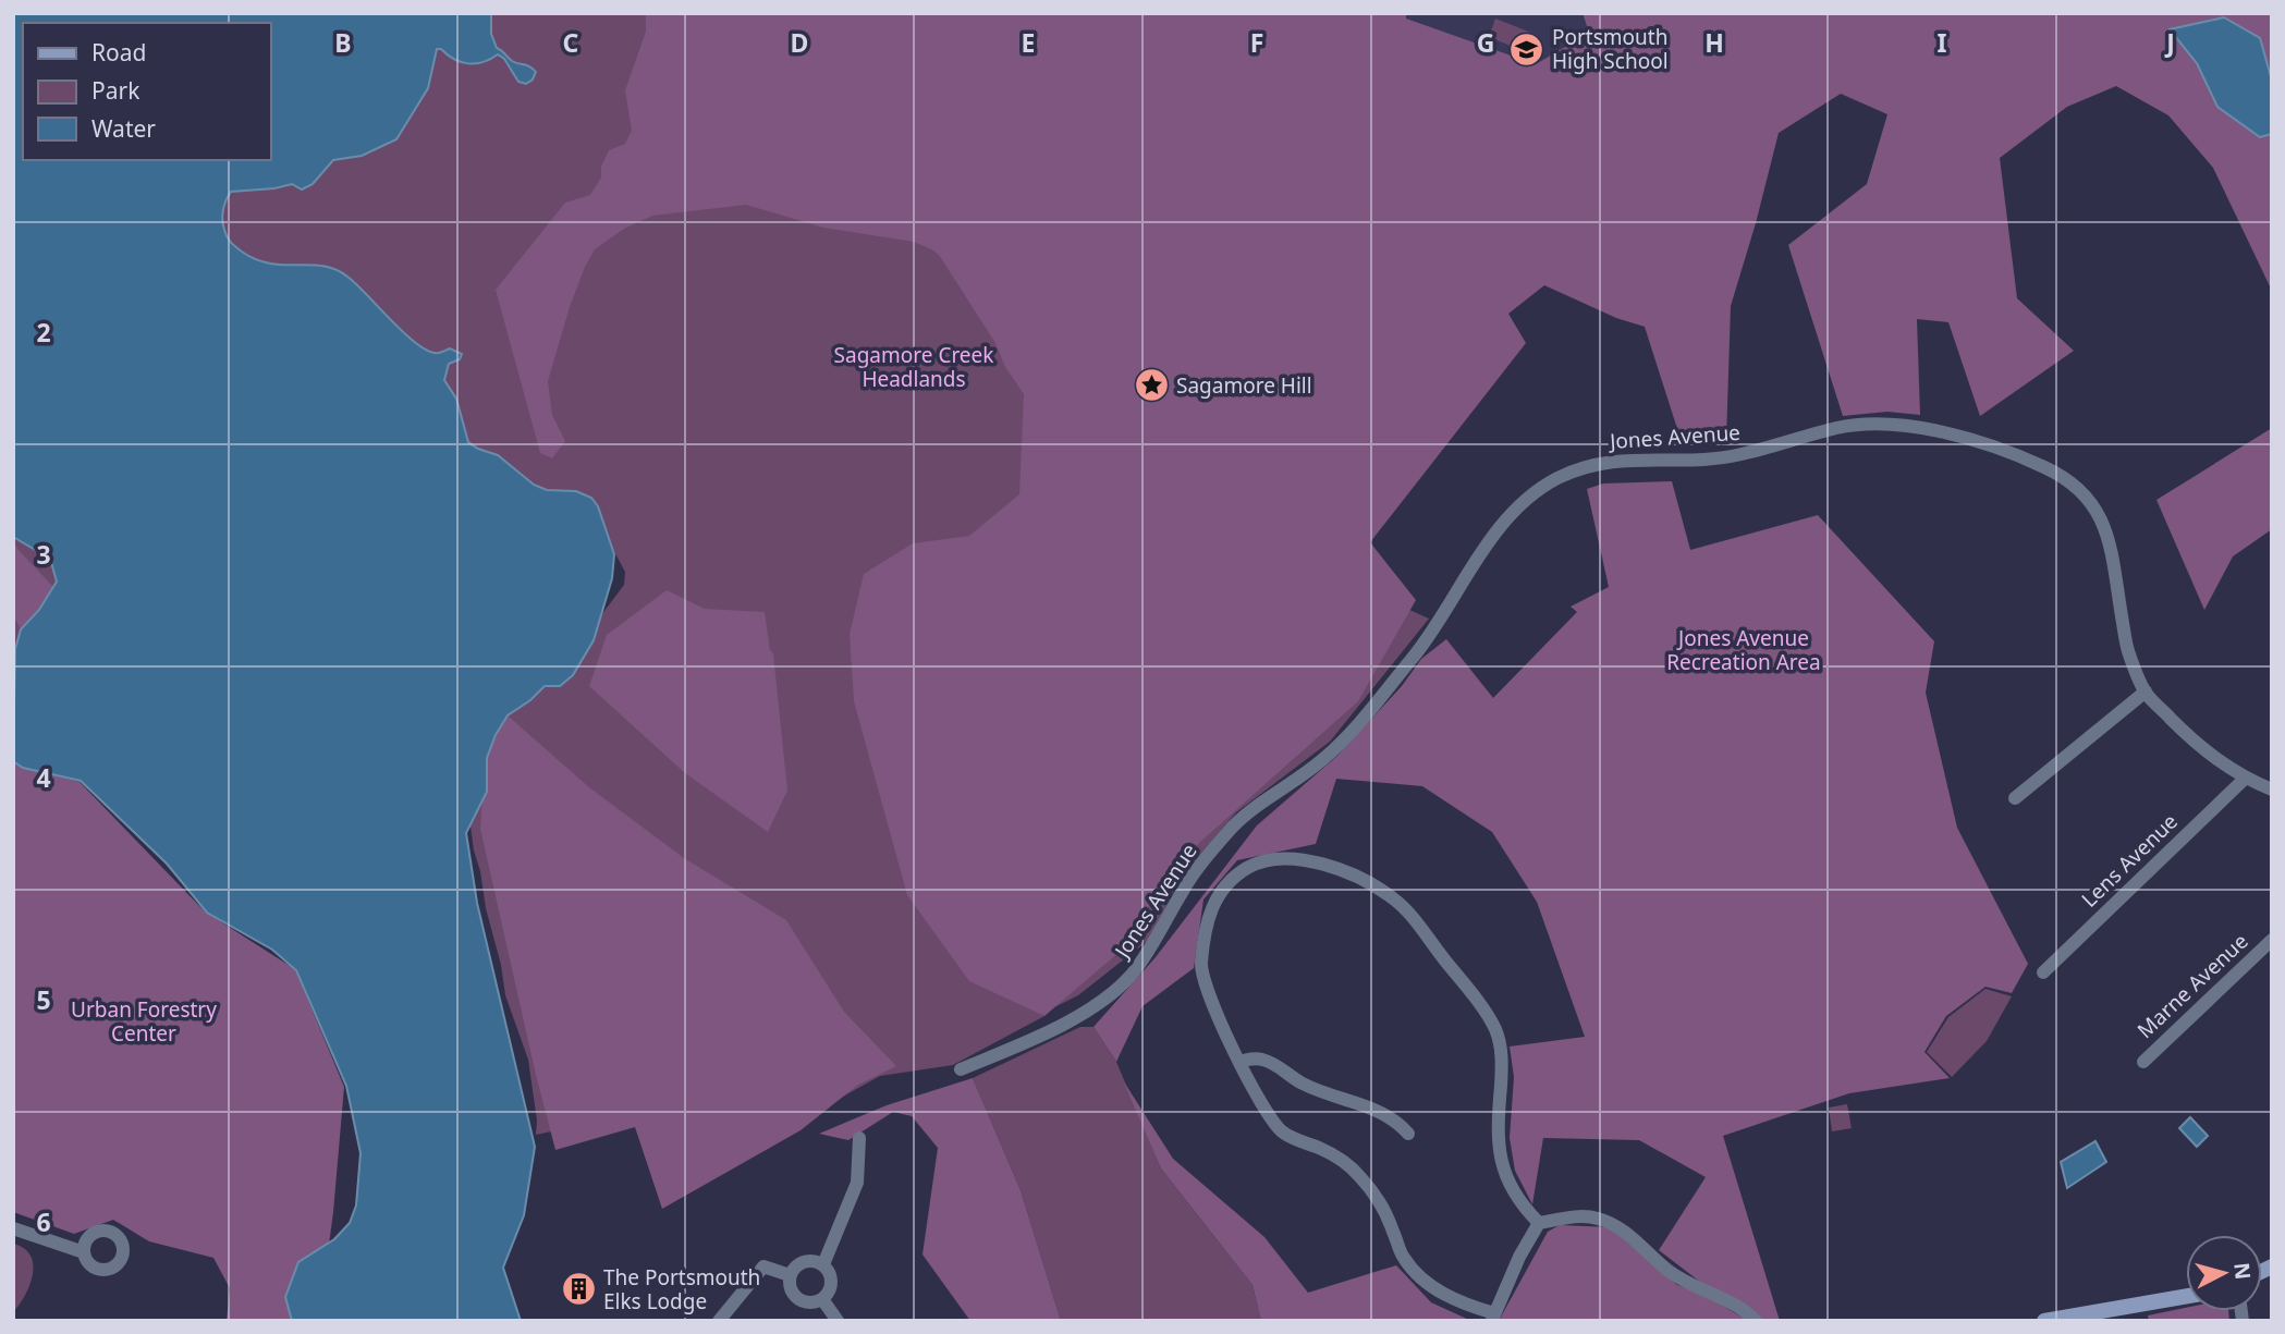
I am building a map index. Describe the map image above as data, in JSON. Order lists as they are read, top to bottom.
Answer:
{
  "streets": {
    "street": ["Jones Avenue", "Lens Avenue", "Marne Avenue"]
  },
  "crossings": [
    ["Jones Avenue", "Lens Avenue"]
  ],
  "parks": ["Sagamore Creek Headlands", "Jones Avenue Recreation Area", "Urban Forestry Center"],
  "places": {
    "school or university": ["Portsmouth High School"],
    "place": ["Sagamore Hill"],
    "building": ["The Portsmouth Elks Lodge"]
  },
  "legend": ["Road", "Park", "Water"],
  "north": "right",
  "grid": {
    "columns": [
      "B",
      "C",
      "D",
      "E",
      "F",
      "G",
      "H",
      "I",
      "J"
    ],
    "rows": [
      "2",
      "3",
      "4",
      "5",
      "6"
    ]
  }
}
